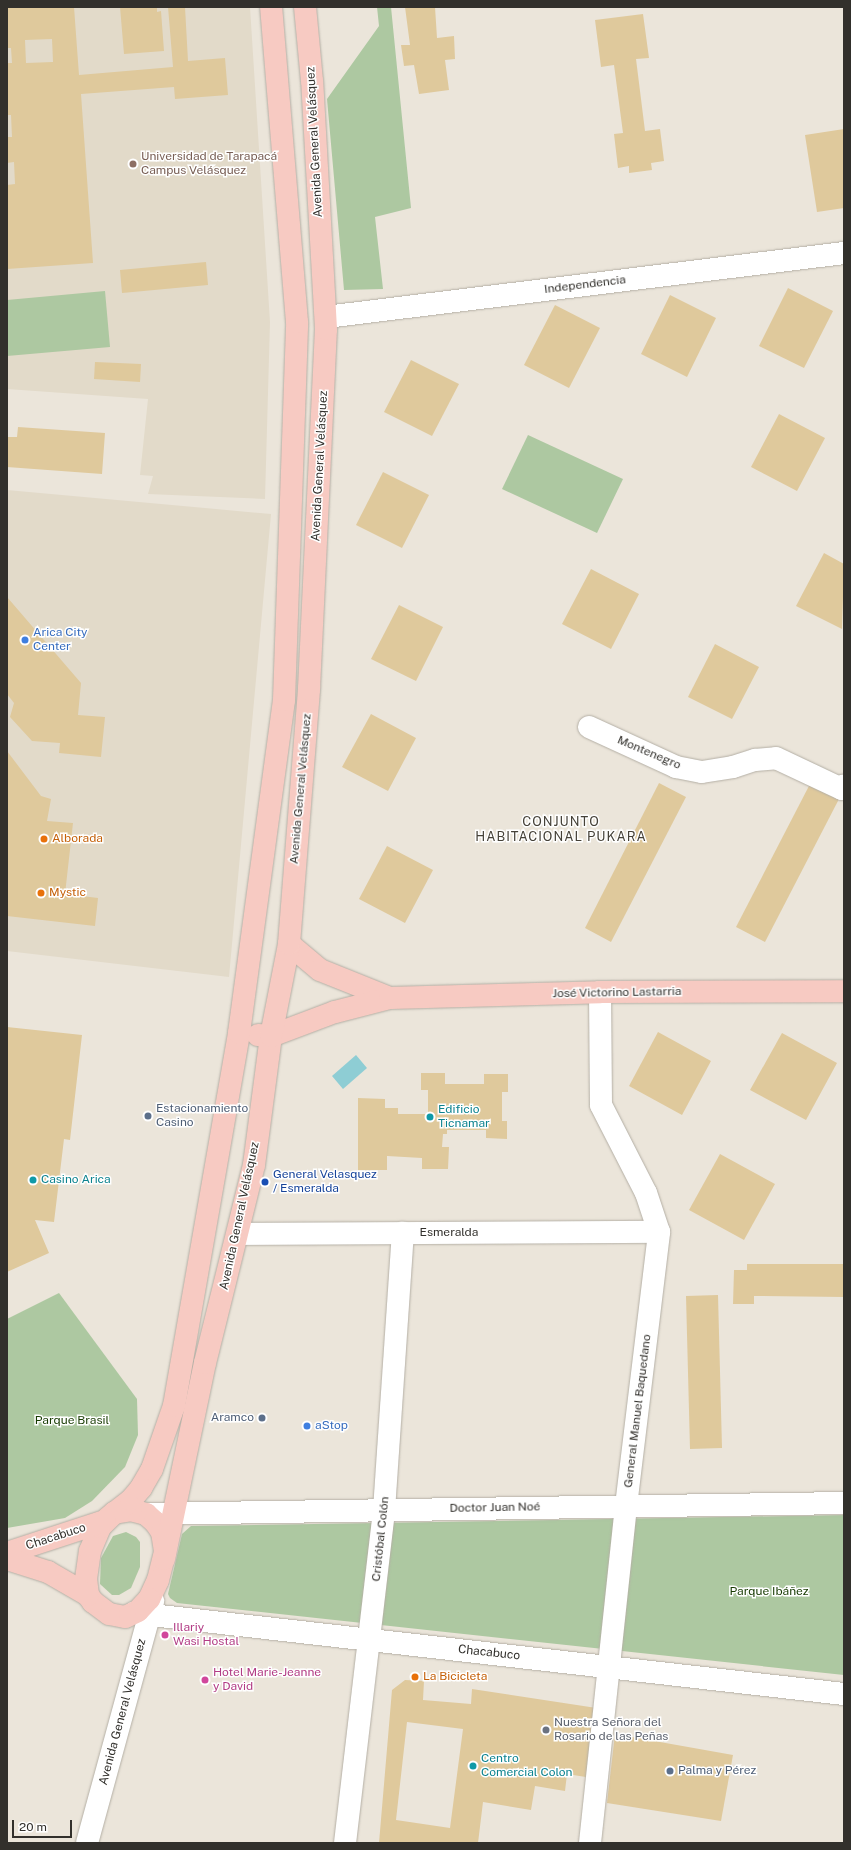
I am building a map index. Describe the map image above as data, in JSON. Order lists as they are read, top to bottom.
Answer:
{
  "streets": {
    "main road": ["Avenida General Velásquez", "José Victorino Lastarria", "Chacabuco"],
    "street": [
      "Independencia",
      "Montenegro",
      "Esmeralda",
      "General Manuel Baquedano",
      "Doctor Juan Noé",
      "Cristóbal Colón"
    ]
  },
  "crossings": [
    ["Avenida General Velásquez", "Independencia"],
    ["Avenida General Velásquez", "José Victorino Lastarria"],
    ["Avenida General Velásquez", "Esmeralda"],
    ["Avenida General Velásquez", "Doctor Juan Noé"],
    ["Avenida General Velásquez", "Chacabuco"],
    ["José Victorino Lastarria", "General Manuel Baquedano"],
    ["Esmeralda", "General Manuel Baquedano"],
    ["Esmeralda", "Cristóbal Colón"],
    ["General Manuel Baquedano", "Doctor Juan Noé"],
    ["General Manuel Baquedano", "Chacabuco"],
    ["Doctor Juan Noé", "Chacabuco"],
    ["Doctor Juan Noé", "Cristóbal Colón"],
    ["Chacabuco", "Cristóbal Colón"]
  ],
  "districts": ["CONJUNTO HABITACIONAL PUKARA"],
  "parks": ["Parque Brasil", "Parque Ibáñez"],
  "places": [
    "Universidad de Tarapacá Campus Velásquez",
    "Arica City Center",
    "Alborada",
    "Mystic",
    "Estacionamiento Casino",
    "Edificio Ticnamar",
    "Casino Arica",
    "General Velasquez / Esmeralda",
    "Aramco",
    "aStop",
    "Illariy Wasi Hostal",
    "La Bicicleta",
    "Hotel Marie-Jeanne y David",
    "Nuestra Señora del Rosario de las Peñas",
    "Centro Comercial Colon",
    "Palma y Pérez"
  ],
  "scale_bar": "20 m"
}
